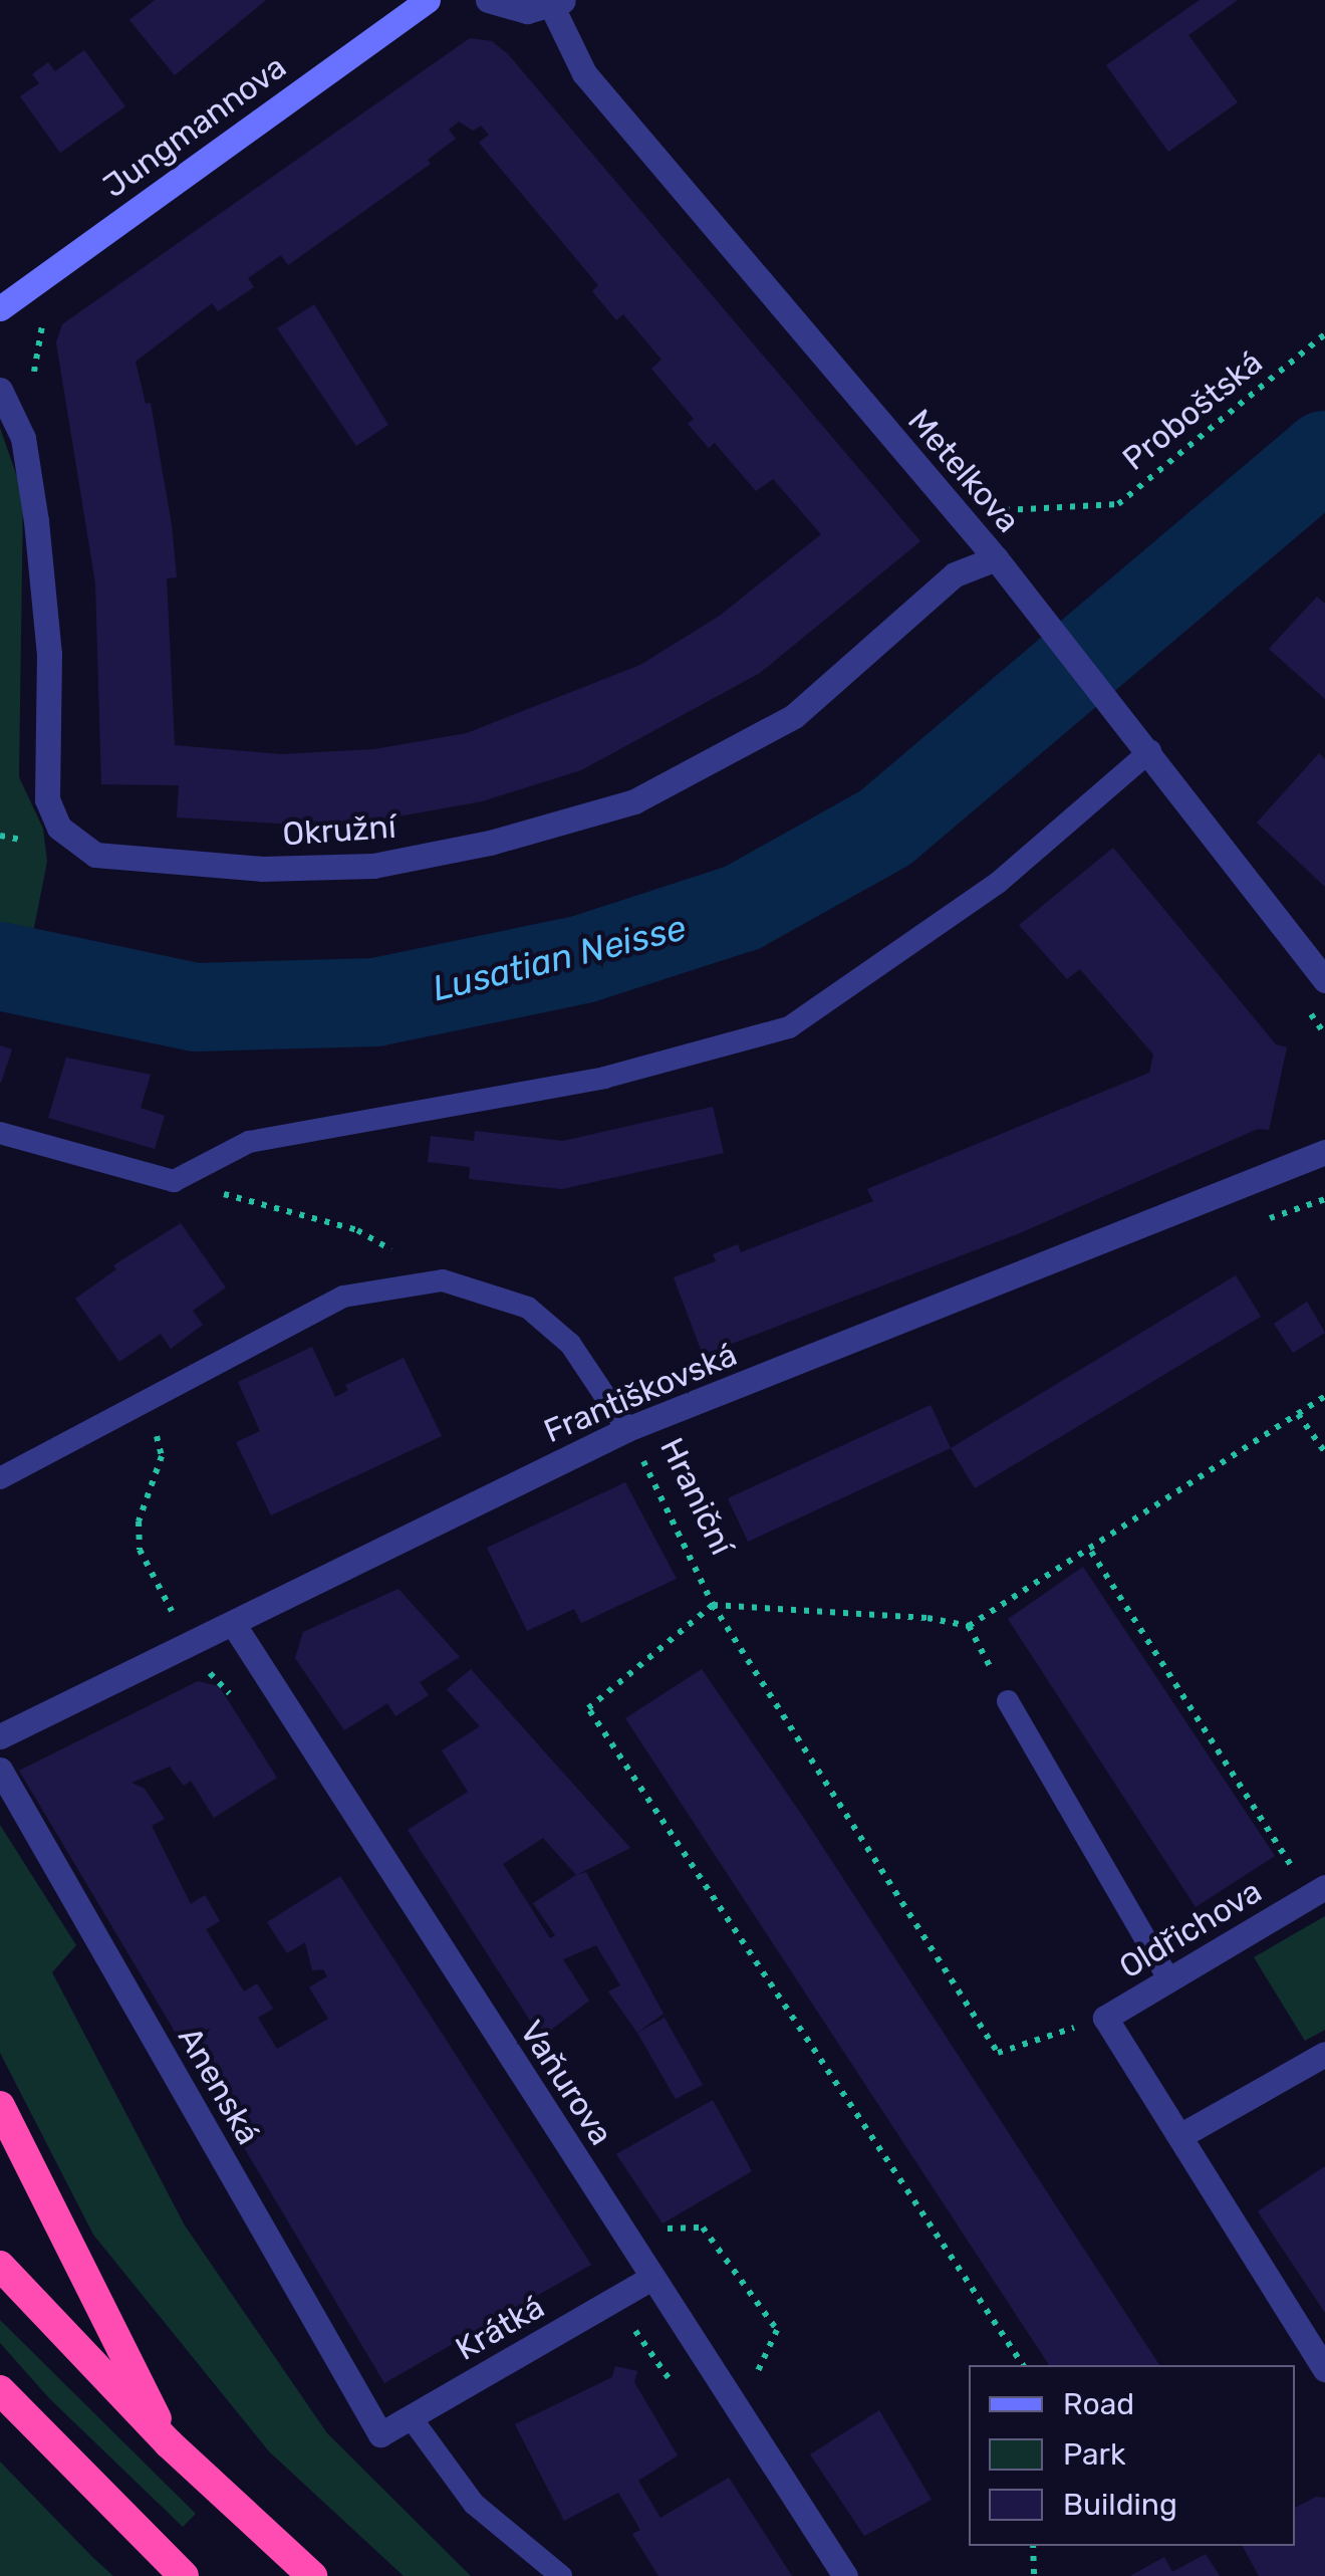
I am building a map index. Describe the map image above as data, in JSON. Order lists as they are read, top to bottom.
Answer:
{
  "streets": {
    "street": [
      "Jungmannova",
      "Metelkova",
      "Okružní",
      "Františkovská",
      "Oldřichova",
      "Vaňurova",
      "Anenská",
      "Krátká"
    ],
    "lane": ["Hraniční"],
    "path": ["Proboštská"]
  },
  "crossings": [
    ["Proboštská", "Metelkova"],
    ["Metelkova", "Okružní"],
    ["Františkovská", "Hraniční"],
    ["Františkovská", "Vaňurova"],
    ["Hraniční", "Oldřichova"],
    ["Vaňurova", "Krátká"],
    ["Anenská", "Krátká"]
  ],
  "water": ["Lusatian Neisse"],
  "legend": ["Road", "Park", "Building"]
}
